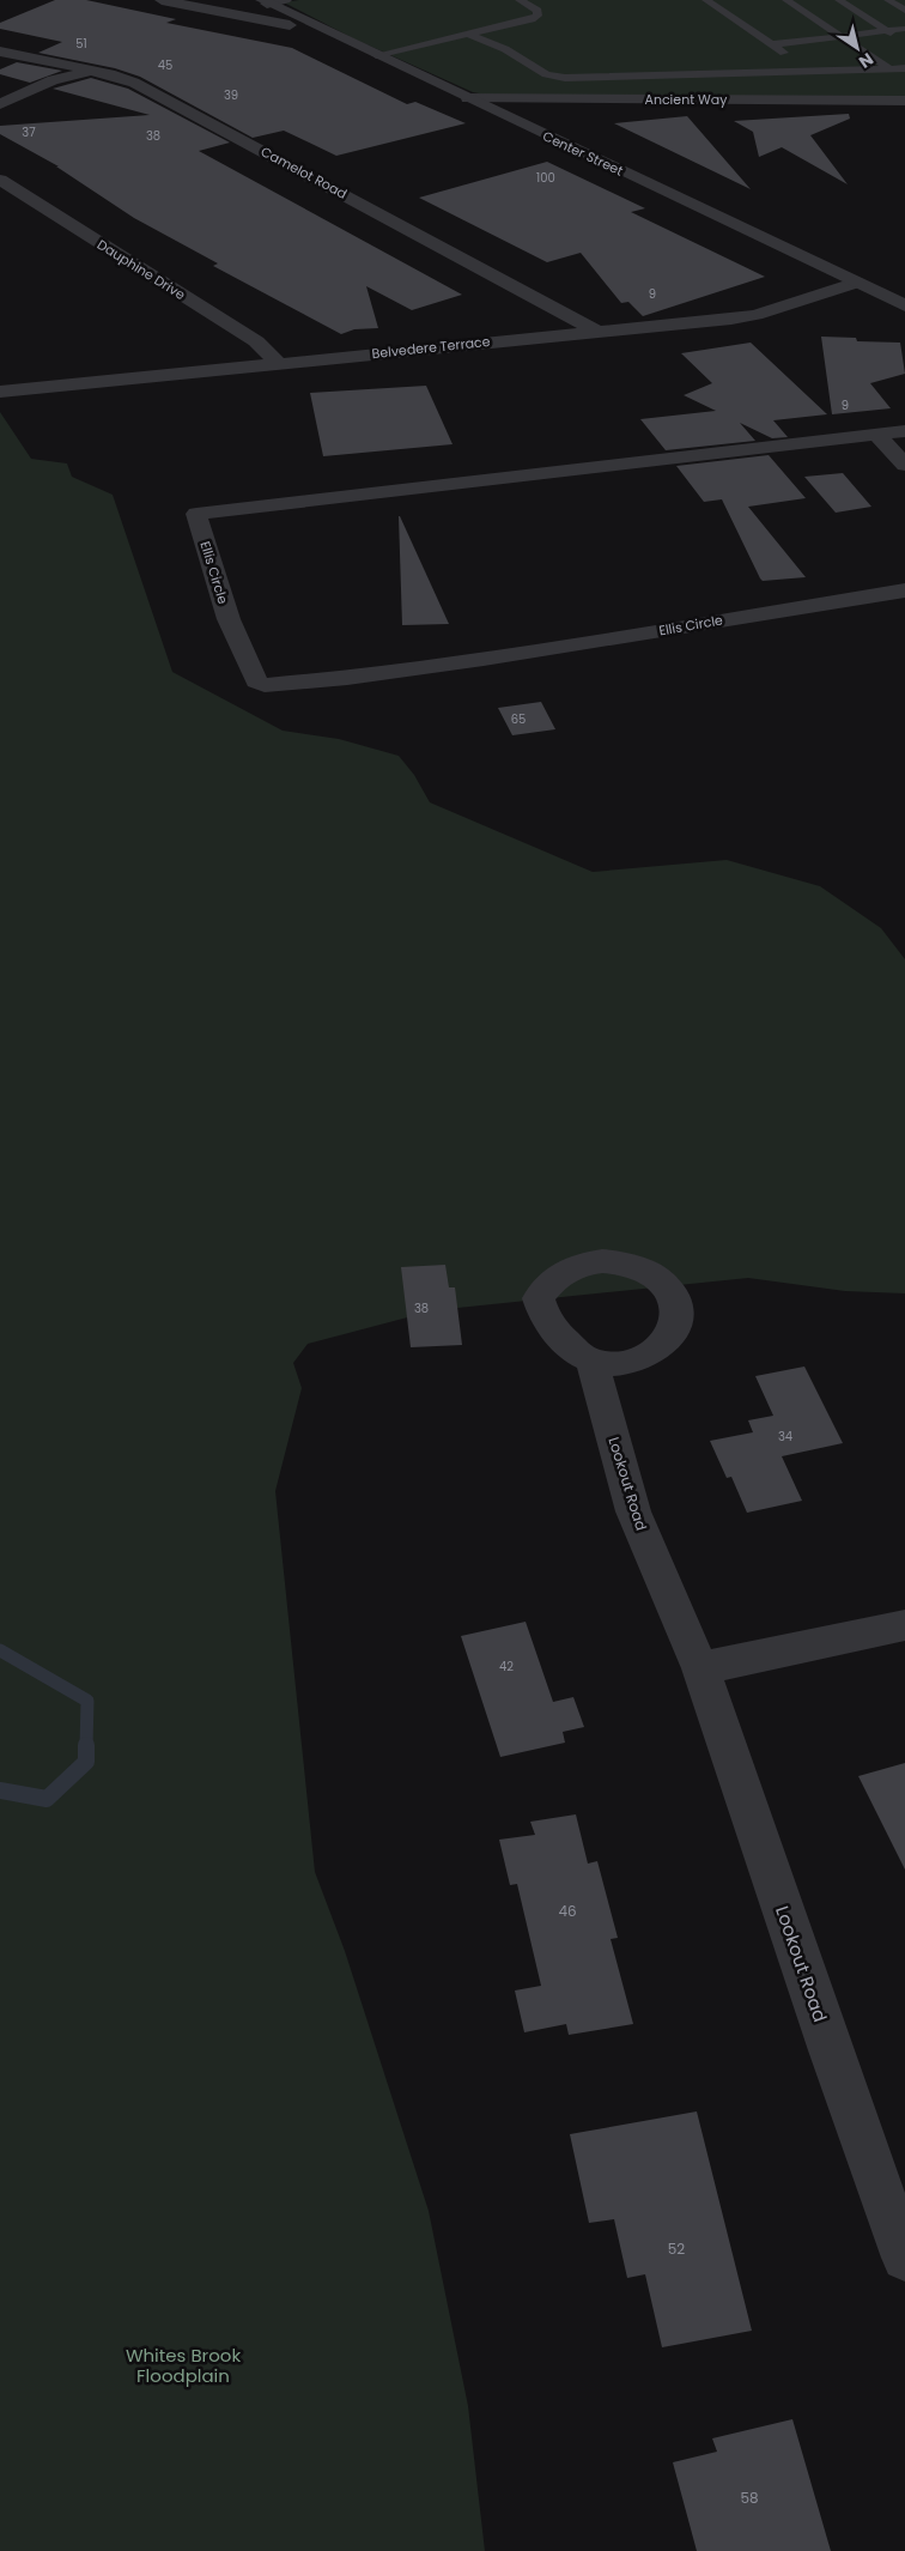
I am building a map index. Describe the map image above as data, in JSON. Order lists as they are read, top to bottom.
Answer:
{
  "streets": {
    "street": [
      "Ancient Way",
      "Center Street",
      "Camelot Road",
      "Dauphine Drive",
      "Belvedere Terrace",
      "Ellis Circle",
      "Lookout Road"
    ]
  },
  "crossings": [
    ["Ancient Way", "Center Street"],
    ["Center Street", "Belvedere Terrace"],
    ["Camelot Road", "Belvedere Terrace"],
    ["Dauphine Drive", "Belvedere Terrace"]
  ],
  "parks": ["Whites Brook Floodplain"],
  "house_numbers": [
    "51",
    "45",
    "39",
    "37",
    "38",
    "100",
    "9",
    "9",
    "65",
    "38",
    "34",
    "42",
    "46",
    "52",
    "58"
  ],
  "north": "bottom right"
}
